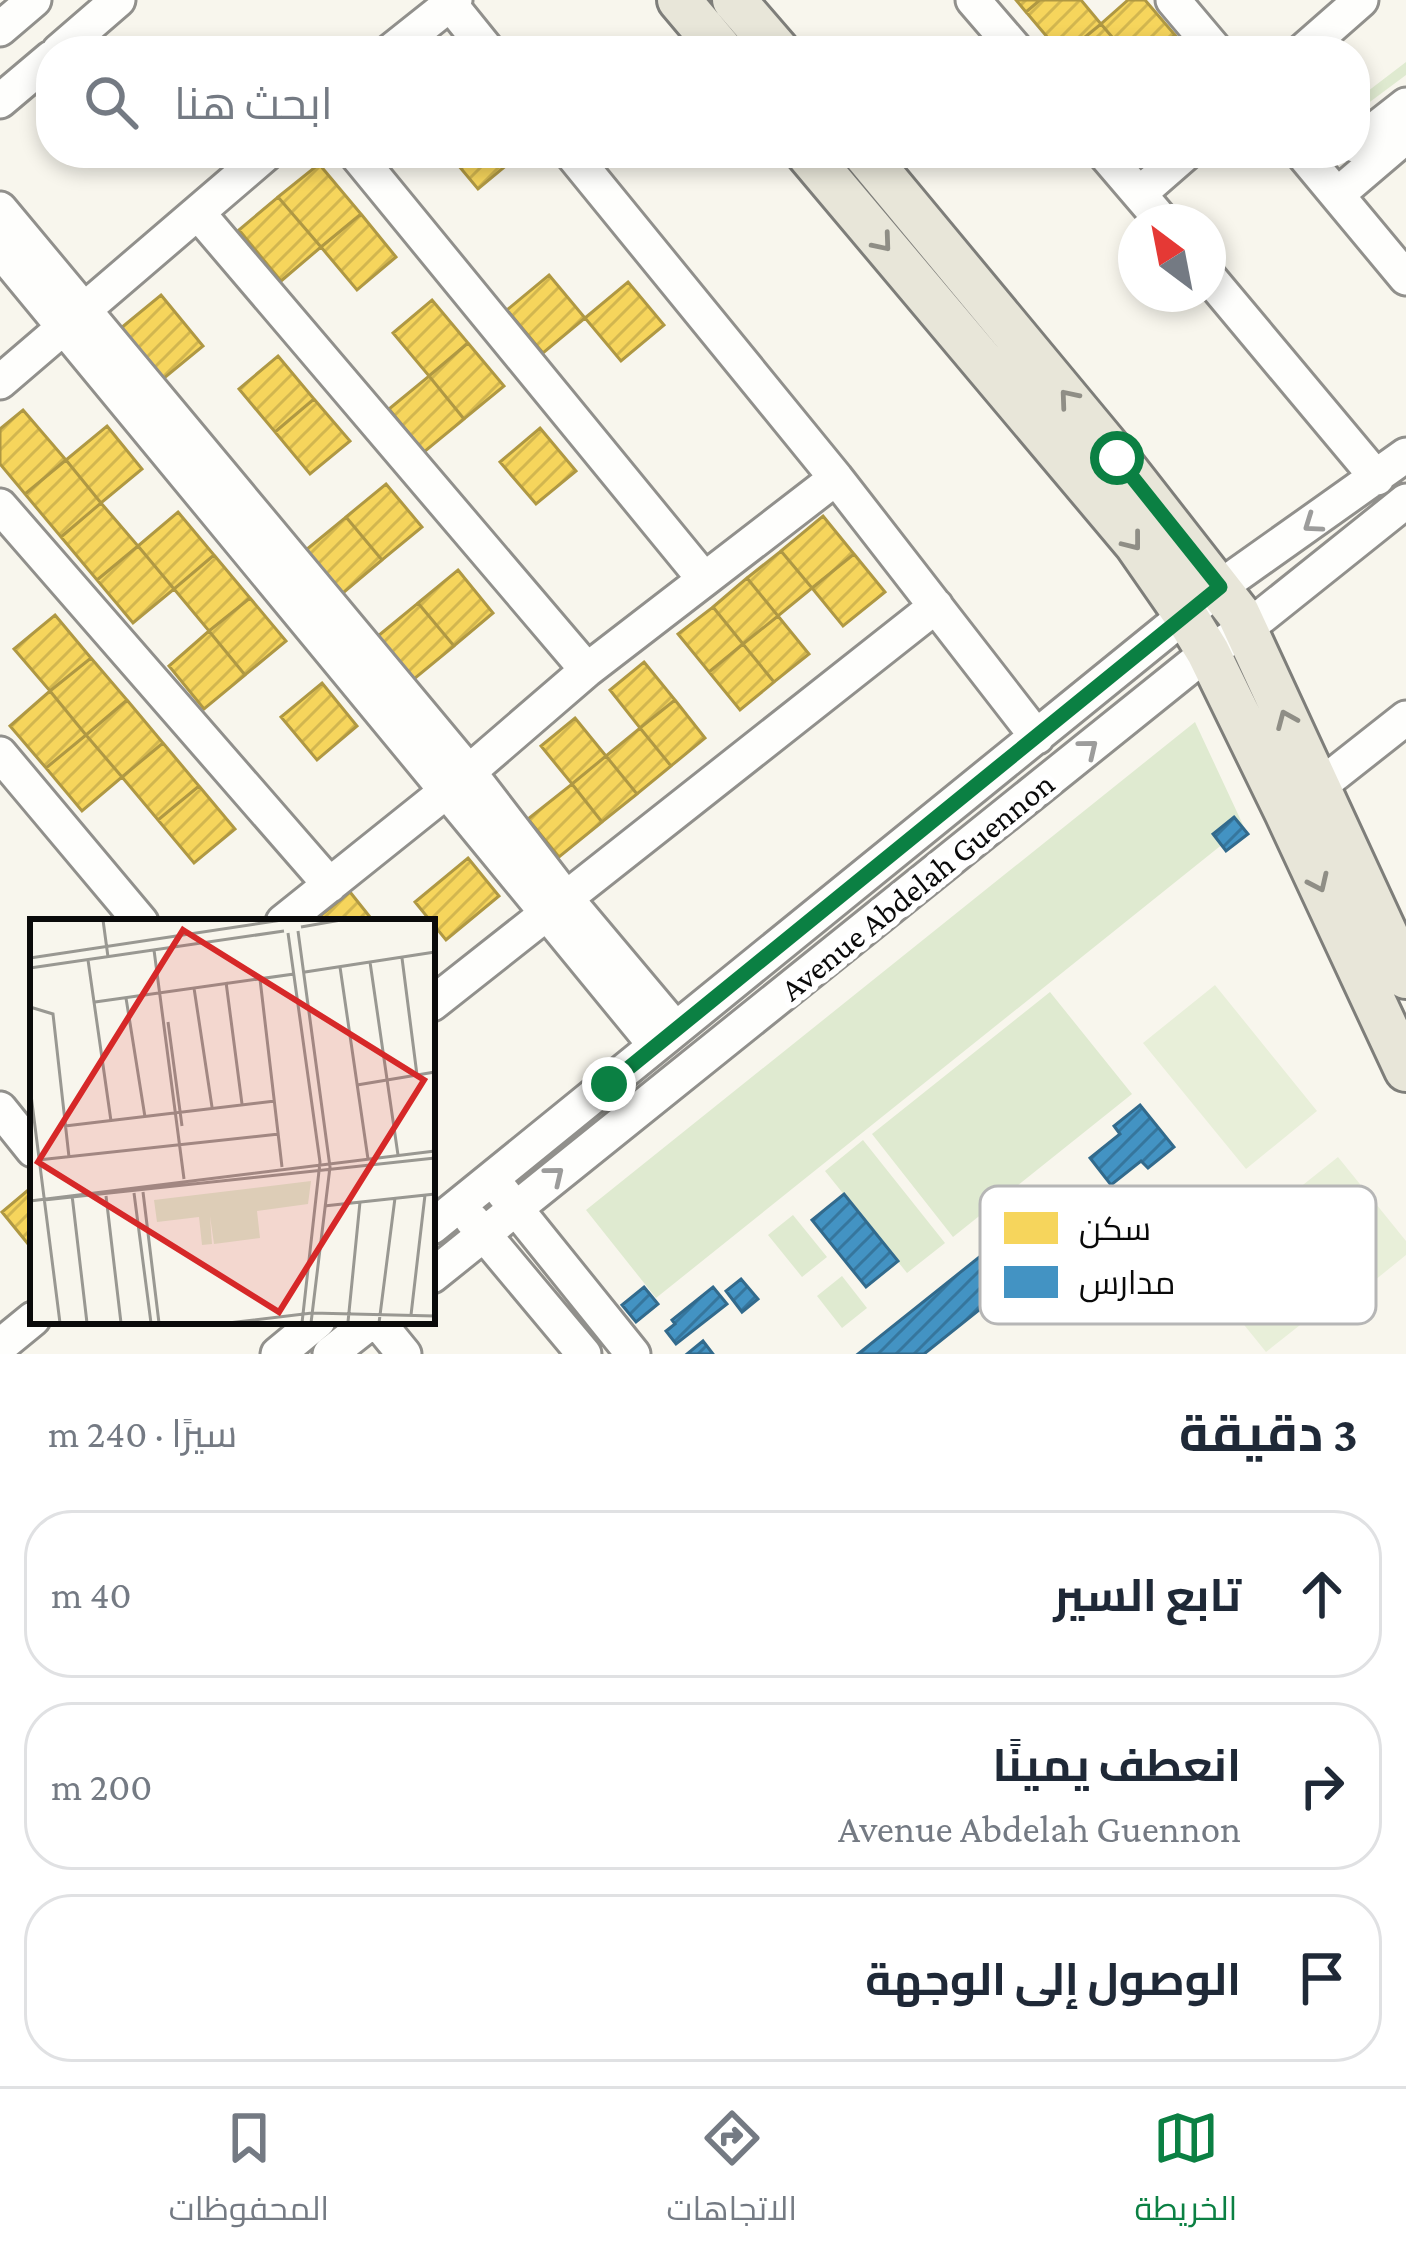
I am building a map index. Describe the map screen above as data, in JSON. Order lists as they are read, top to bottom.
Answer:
{
  "streets": {
    "street": ["Avenue Abdelah Guennon"]
  },
  "legend": ["سكن", "مدارس"],
  "north": "top left",
  "page": {
    "search": "ابحث هنا",
    "heading": ["3 دقيقة", "سيرًا · 240 m"],
    "list": [
      ["تابع السير", "40 m"],
      ["انعطف يمينًا", "Avenue Abdelah Guennon", "200 m"],
      "الوصول إلى الوجهة"
    ],
    "nav": ["الخريطة", "الاتجاهات", "المحفوظات"]
  }
}
